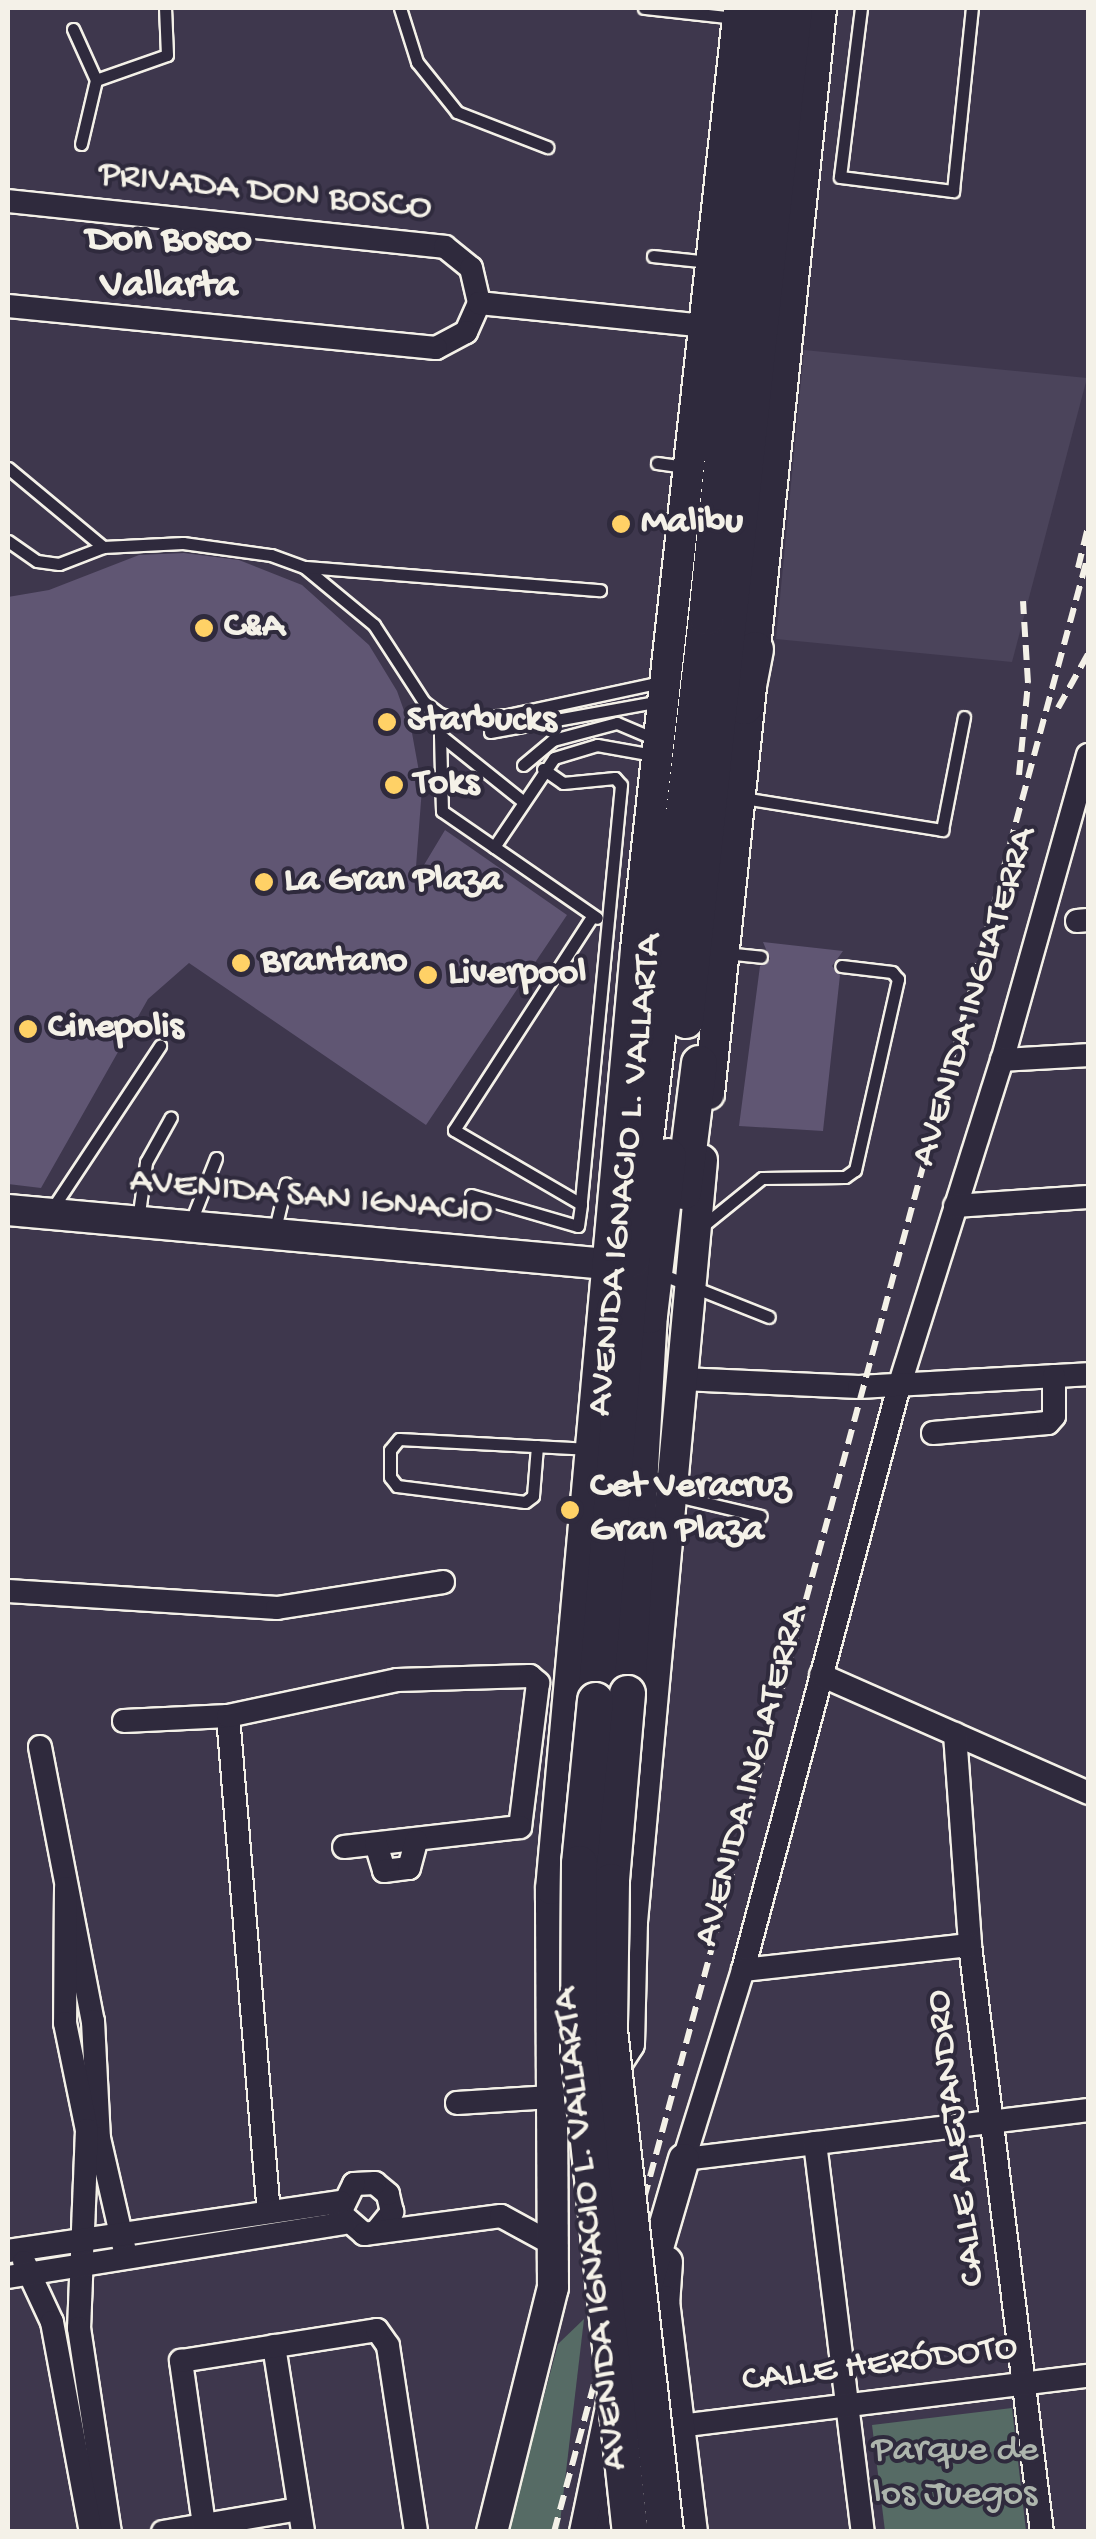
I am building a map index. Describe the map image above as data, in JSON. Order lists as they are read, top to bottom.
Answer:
{
  "streets": {
    "main road": ["AVENIDA INGLATERRA", "AVENIDA IGNACIO L. VALLARTA", "AVENIDA SAN IGNACIO"],
    "street": ["PRIVADA DON BOSCO", "CALLE ALEJANDRO", "CALLE HERÓDOTO"]
  },
  "crossings": [
    ["AVENIDA INGLATERRA", "AVENIDA IGNACIO L. VALLARTA"],
    ["AVENIDA IGNACIO L. VALLARTA", "AVENIDA SAN IGNACIO"],
    ["AVENIDA IGNACIO L. VALLARTA", "CALLE HERÓDOTO"],
    ["CALLE ALEJANDRO", "CALLE HERÓDOTO"]
  ],
  "districts": ["Don Bosco Vallarta"],
  "parks": ["Parque de los Juegos"],
  "places": [
    "Malibu",
    "C&A",
    "Starbucks",
    "Toks",
    "La Gran Plaza",
    "Brantano",
    "Liverpool",
    "Cinepolis",
    "Cet Veracruz Gran Plaza"
  ]
}
